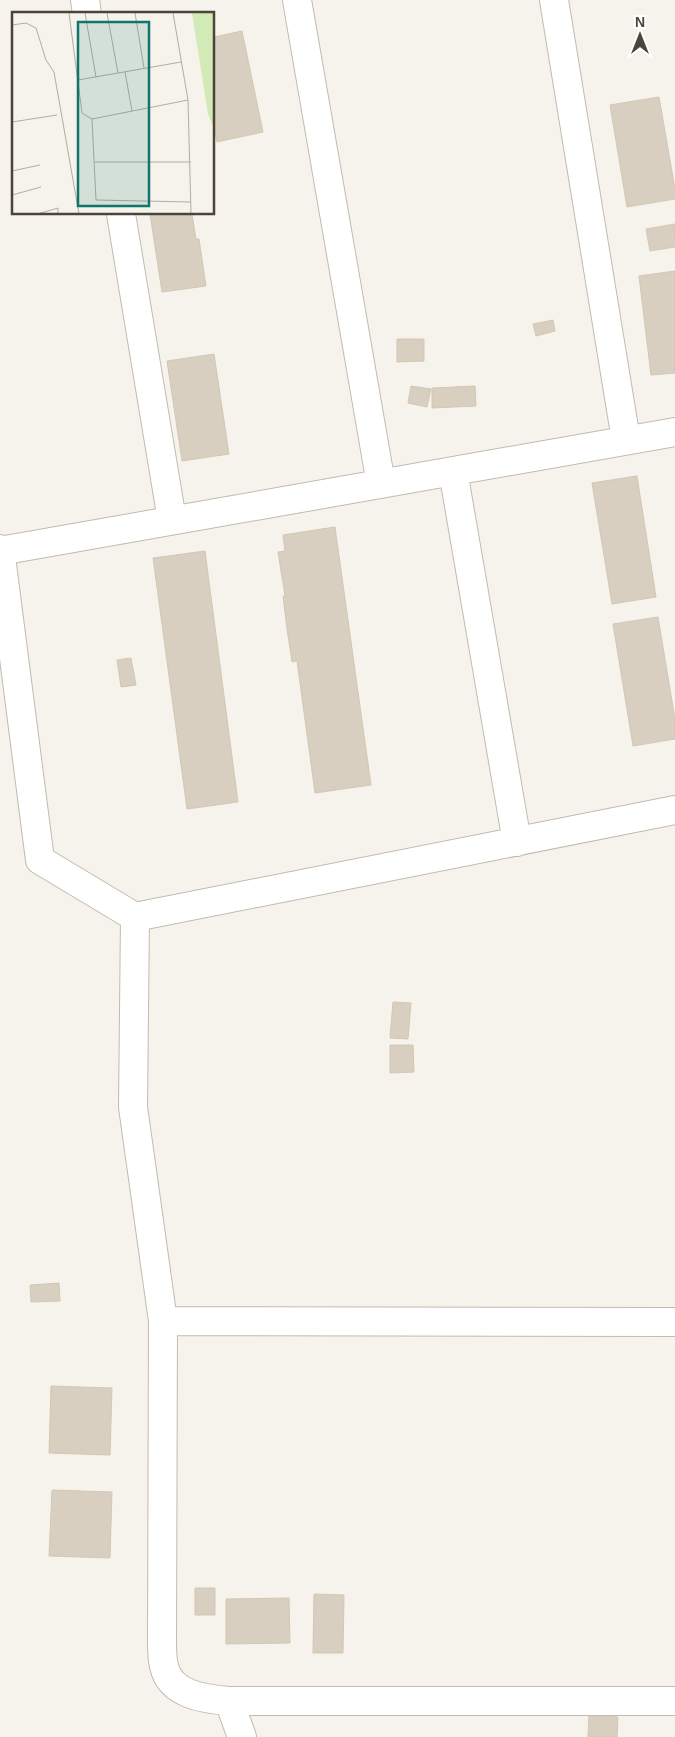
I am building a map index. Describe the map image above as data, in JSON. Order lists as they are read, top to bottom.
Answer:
{
  "north": "top"
}
